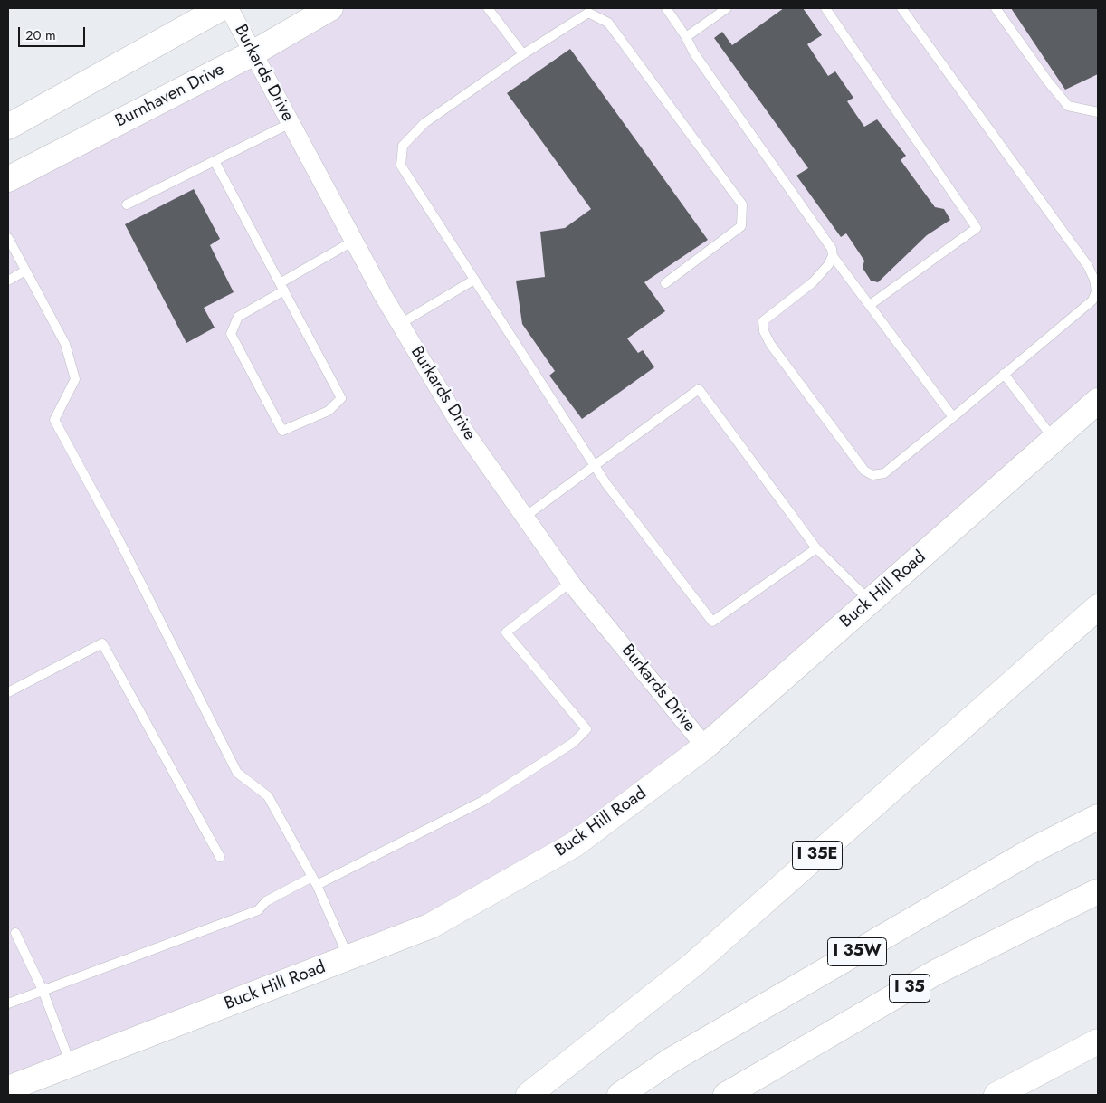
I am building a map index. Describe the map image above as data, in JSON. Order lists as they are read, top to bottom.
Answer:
{
  "streets": {
    "main road": [
      "Burnhaven Drive",
      "Buck Hill Road",
      "I 35E",
      "I 35W",
      "I 35"
    ],
    "street": ["Burkards Drive"]
  },
  "crossings": [
    ["Burkards Drive", "Burnhaven Drive"],
    ["Burkards Drive", "Buck Hill Road"]
  ],
  "scale_bar": "20 m"
}
